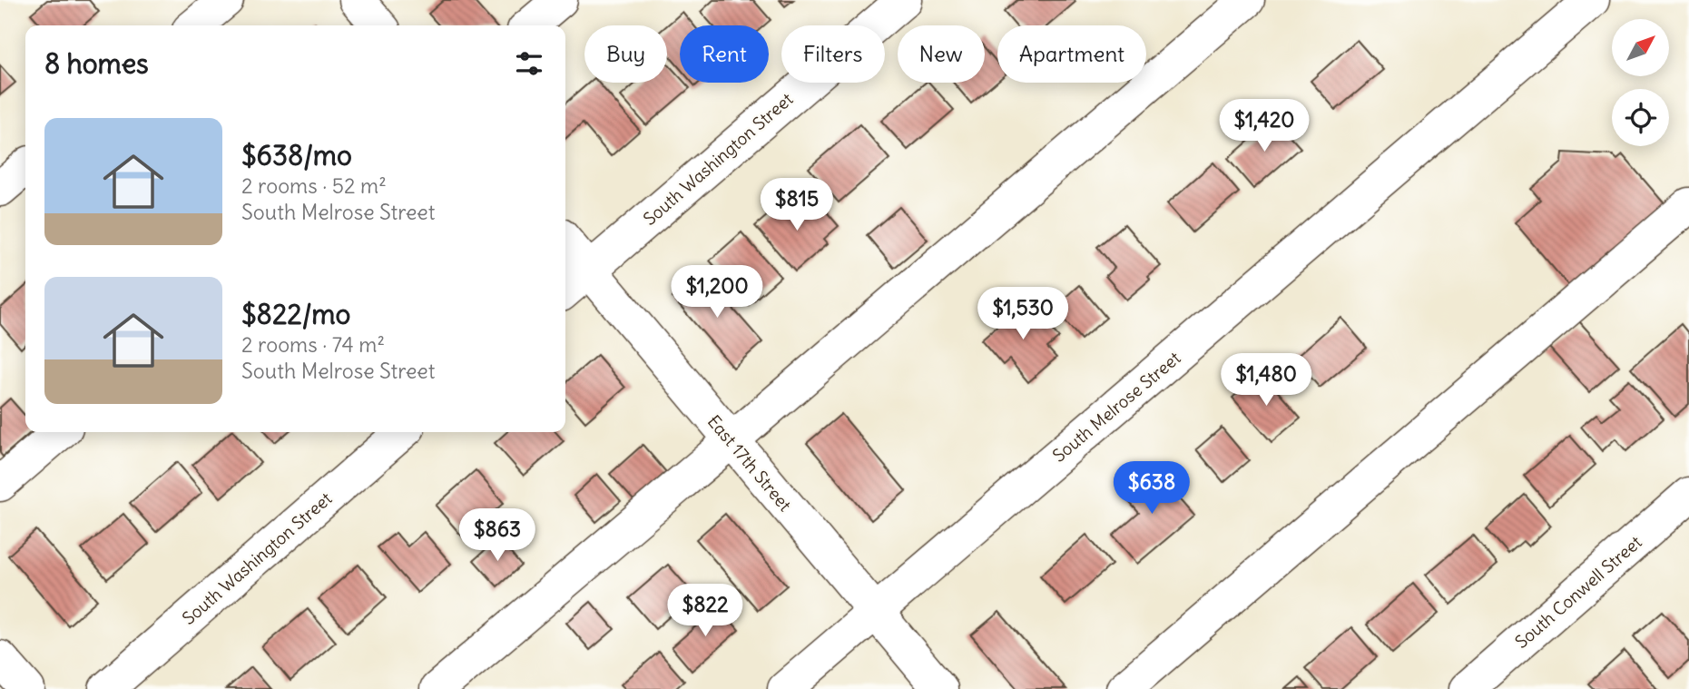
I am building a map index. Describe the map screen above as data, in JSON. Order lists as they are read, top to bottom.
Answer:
{
  "streets": {
    "street": [
      "South Washington Street",
      "South Melrose Street",
      "East 17th Street",
      "South Conwell Street"
    ]
  },
  "crossings": [
    ["South Washington Street", "East 17th Street"],
    ["South Melrose Street", "East 17th Street"]
  ],
  "north": "top right",
  "page": {
    "chip": [
      "Buy",
      "Rent",
      "Filters",
      "New",
      "Apartment"
    ],
    "heading": "8 homes",
    "price": [
      "$1,420",
      "$815",
      "$1,200",
      "$1,530",
      "$1,480",
      "$638",
      "$863",
      "$822"
    ],
    "list": [
      {
        "name": "$638/mo",
        "note": "2 rooms · 52 m² · South Melrose Street"
      },
      {
        "name": "$822/mo",
        "note": "2 rooms · 74 m² · South Melrose Street"
      }
    ]
  }
}
